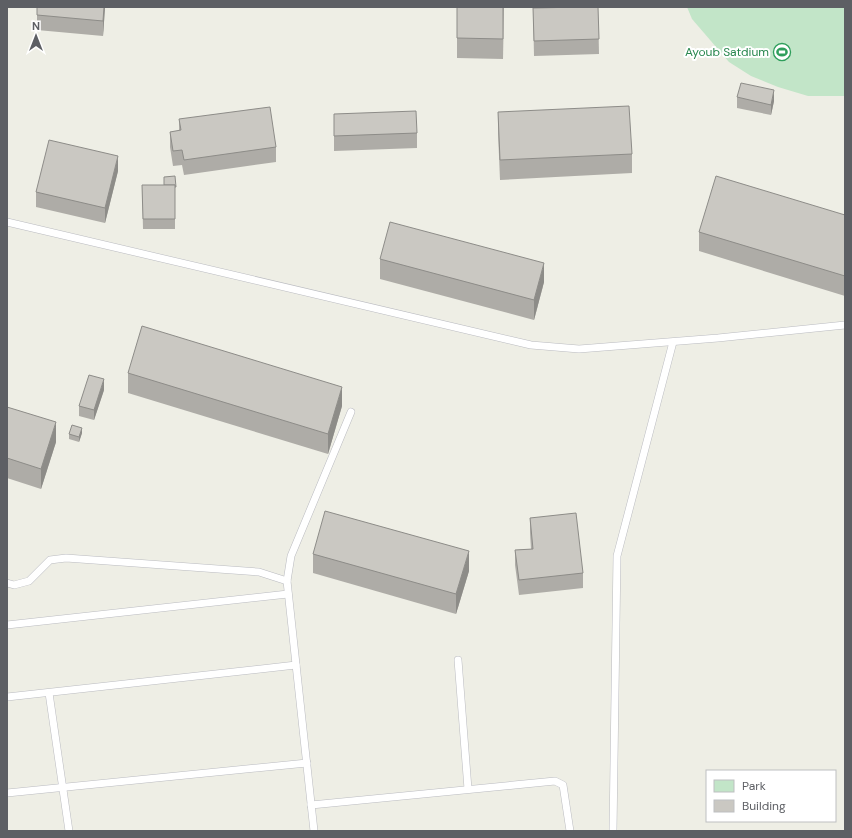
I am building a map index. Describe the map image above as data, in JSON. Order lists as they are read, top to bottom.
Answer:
{
  "places": {
    "sports": ["Ayoub Satdium"]
  },
  "legend": ["Park", "Building"],
  "north": "top"
}
